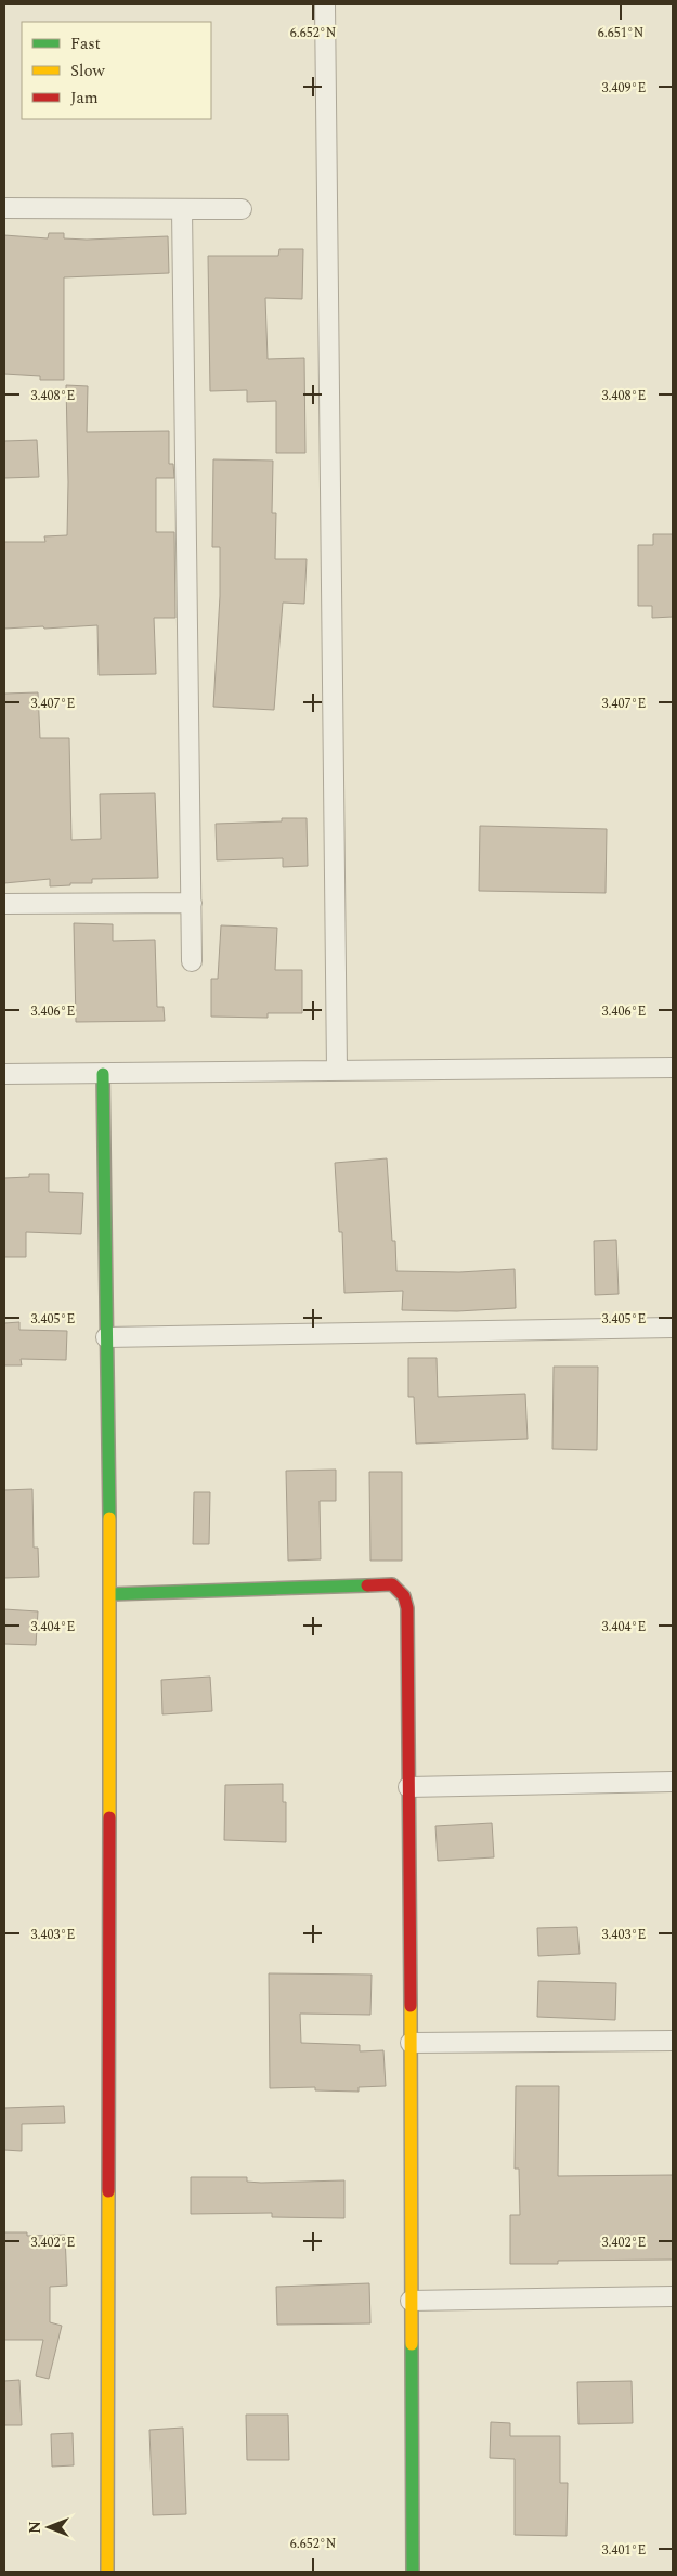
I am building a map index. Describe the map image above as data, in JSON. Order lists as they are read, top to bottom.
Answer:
{
  "legend": ["Fast", "Slow", "Jam"],
  "north": "left",
  "coordinates": [
    "6.652°N",
    "6.651°N",
    "3.409°E",
    "3.408°E",
    "3.407°E",
    "3.406°E",
    "3.405°E",
    "3.404°E",
    "3.403°E",
    "3.402°E",
    "3.401°E"
  ]
}
